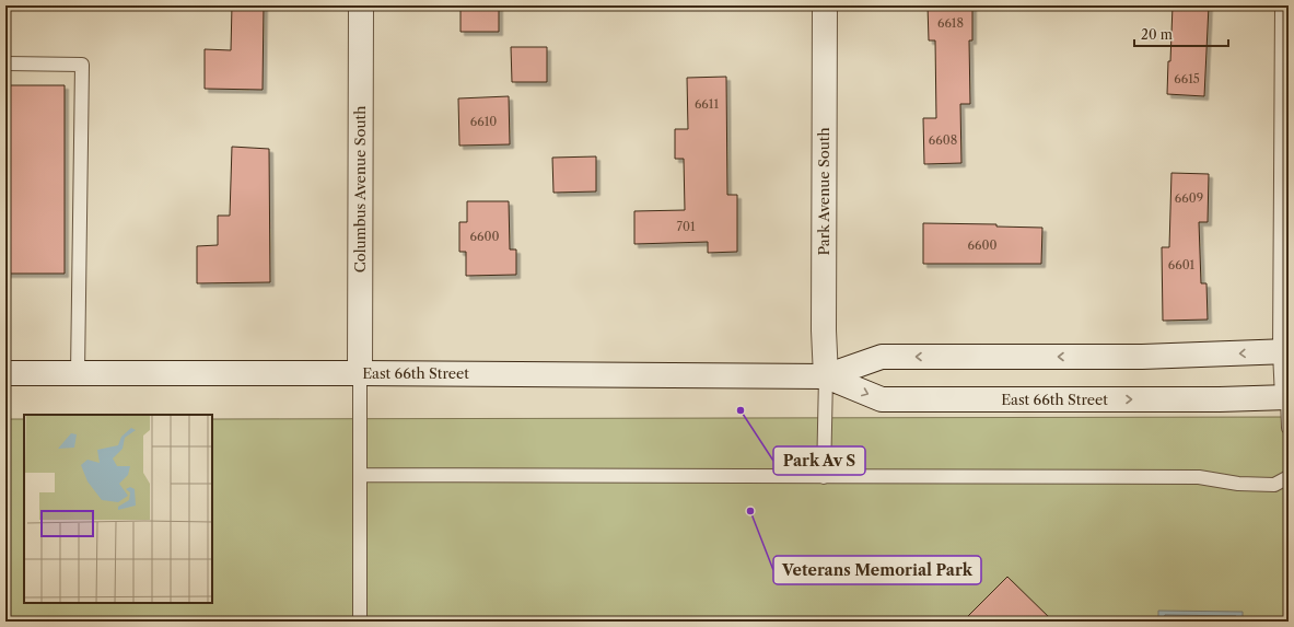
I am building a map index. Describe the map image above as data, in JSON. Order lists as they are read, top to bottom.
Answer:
{
  "streets": {
    "main road": ["Columbus Avenue South", "Park Avenue South", "East 66th Street"]
  },
  "crossings": [
    ["Columbus Avenue South", "East 66th Street"],
    ["Park Avenue South", "East 66th Street"]
  ],
  "places": ["Park Av S", "Veterans Memorial Park"],
  "house_numbers": [
    "6618",
    "6615",
    "6611",
    "6610",
    "6608",
    "6609",
    "701",
    "6600",
    "6600",
    "6601"
  ],
  "scale_bar": "20 m"
}
